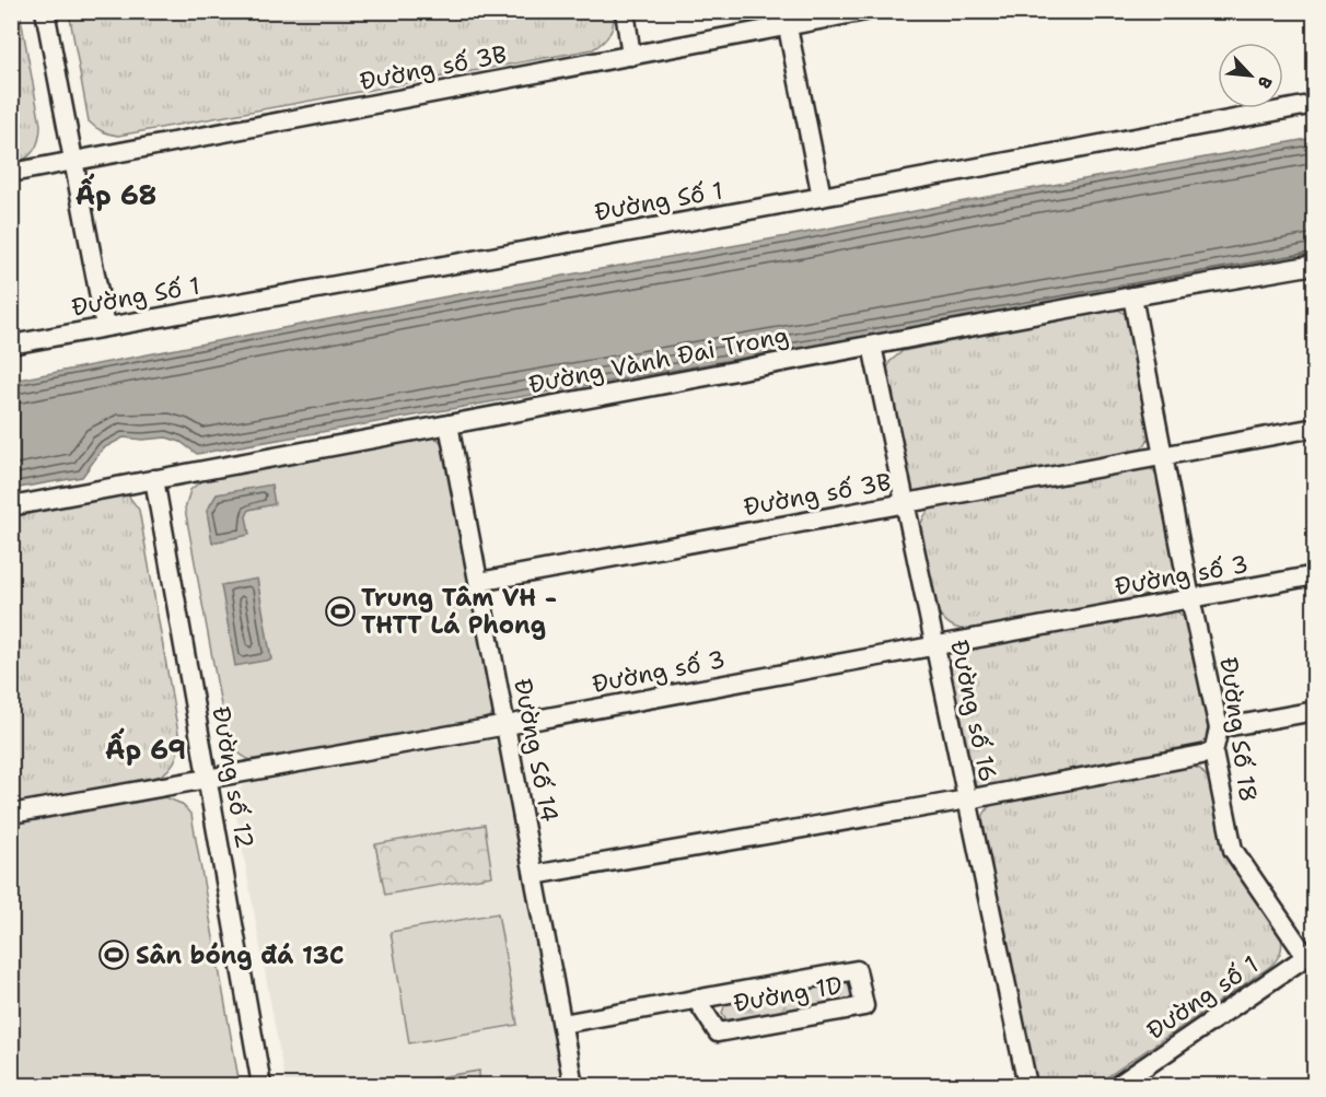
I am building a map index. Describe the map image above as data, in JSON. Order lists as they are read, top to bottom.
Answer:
{
  "streets": {
    "street": [
      "Đường số 3B",
      "Đường Số 1",
      "Đường Vành Đai Trong",
      "Đường số 3",
      "Đường số 16",
      "Đường Số 18",
      "Đường Số 14",
      "Đường số 12",
      "Đường 1D",
      "Đường số 1"
    ]
  },
  "crossings": [
    ["Đường số 3B", "Đường số 16"],
    ["Đường số 3B", "Đường Số 18"],
    ["Đường số 3B", "Đường Số 14"],
    ["Đường Vành Đai Trong", "Đường số 16"],
    ["Đường Vành Đai Trong", "Đường Số 18"],
    ["Đường Vành Đai Trong", "Đường Số 14"],
    ["Đường Vành Đai Trong", "Đường số 12"],
    ["Đường số 3", "Đường số 16"],
    ["Đường số 3", "Đường Số 18"],
    ["Đường số 3", "Đường Số 14"],
    ["Đường số 3", "Đường số 12"],
    ["Đường Số 18", "Đường số 1"],
    ["Đường Số 14", "Đường 1D"]
  ],
  "districts": ["Ấp 68", "Ấp 69"],
  "places": {
    "sports": ["Trung Tâm VH - THTT Lá Phong", "Sân bóng đá 13C"]
  },
  "north": "bottom right"
}
